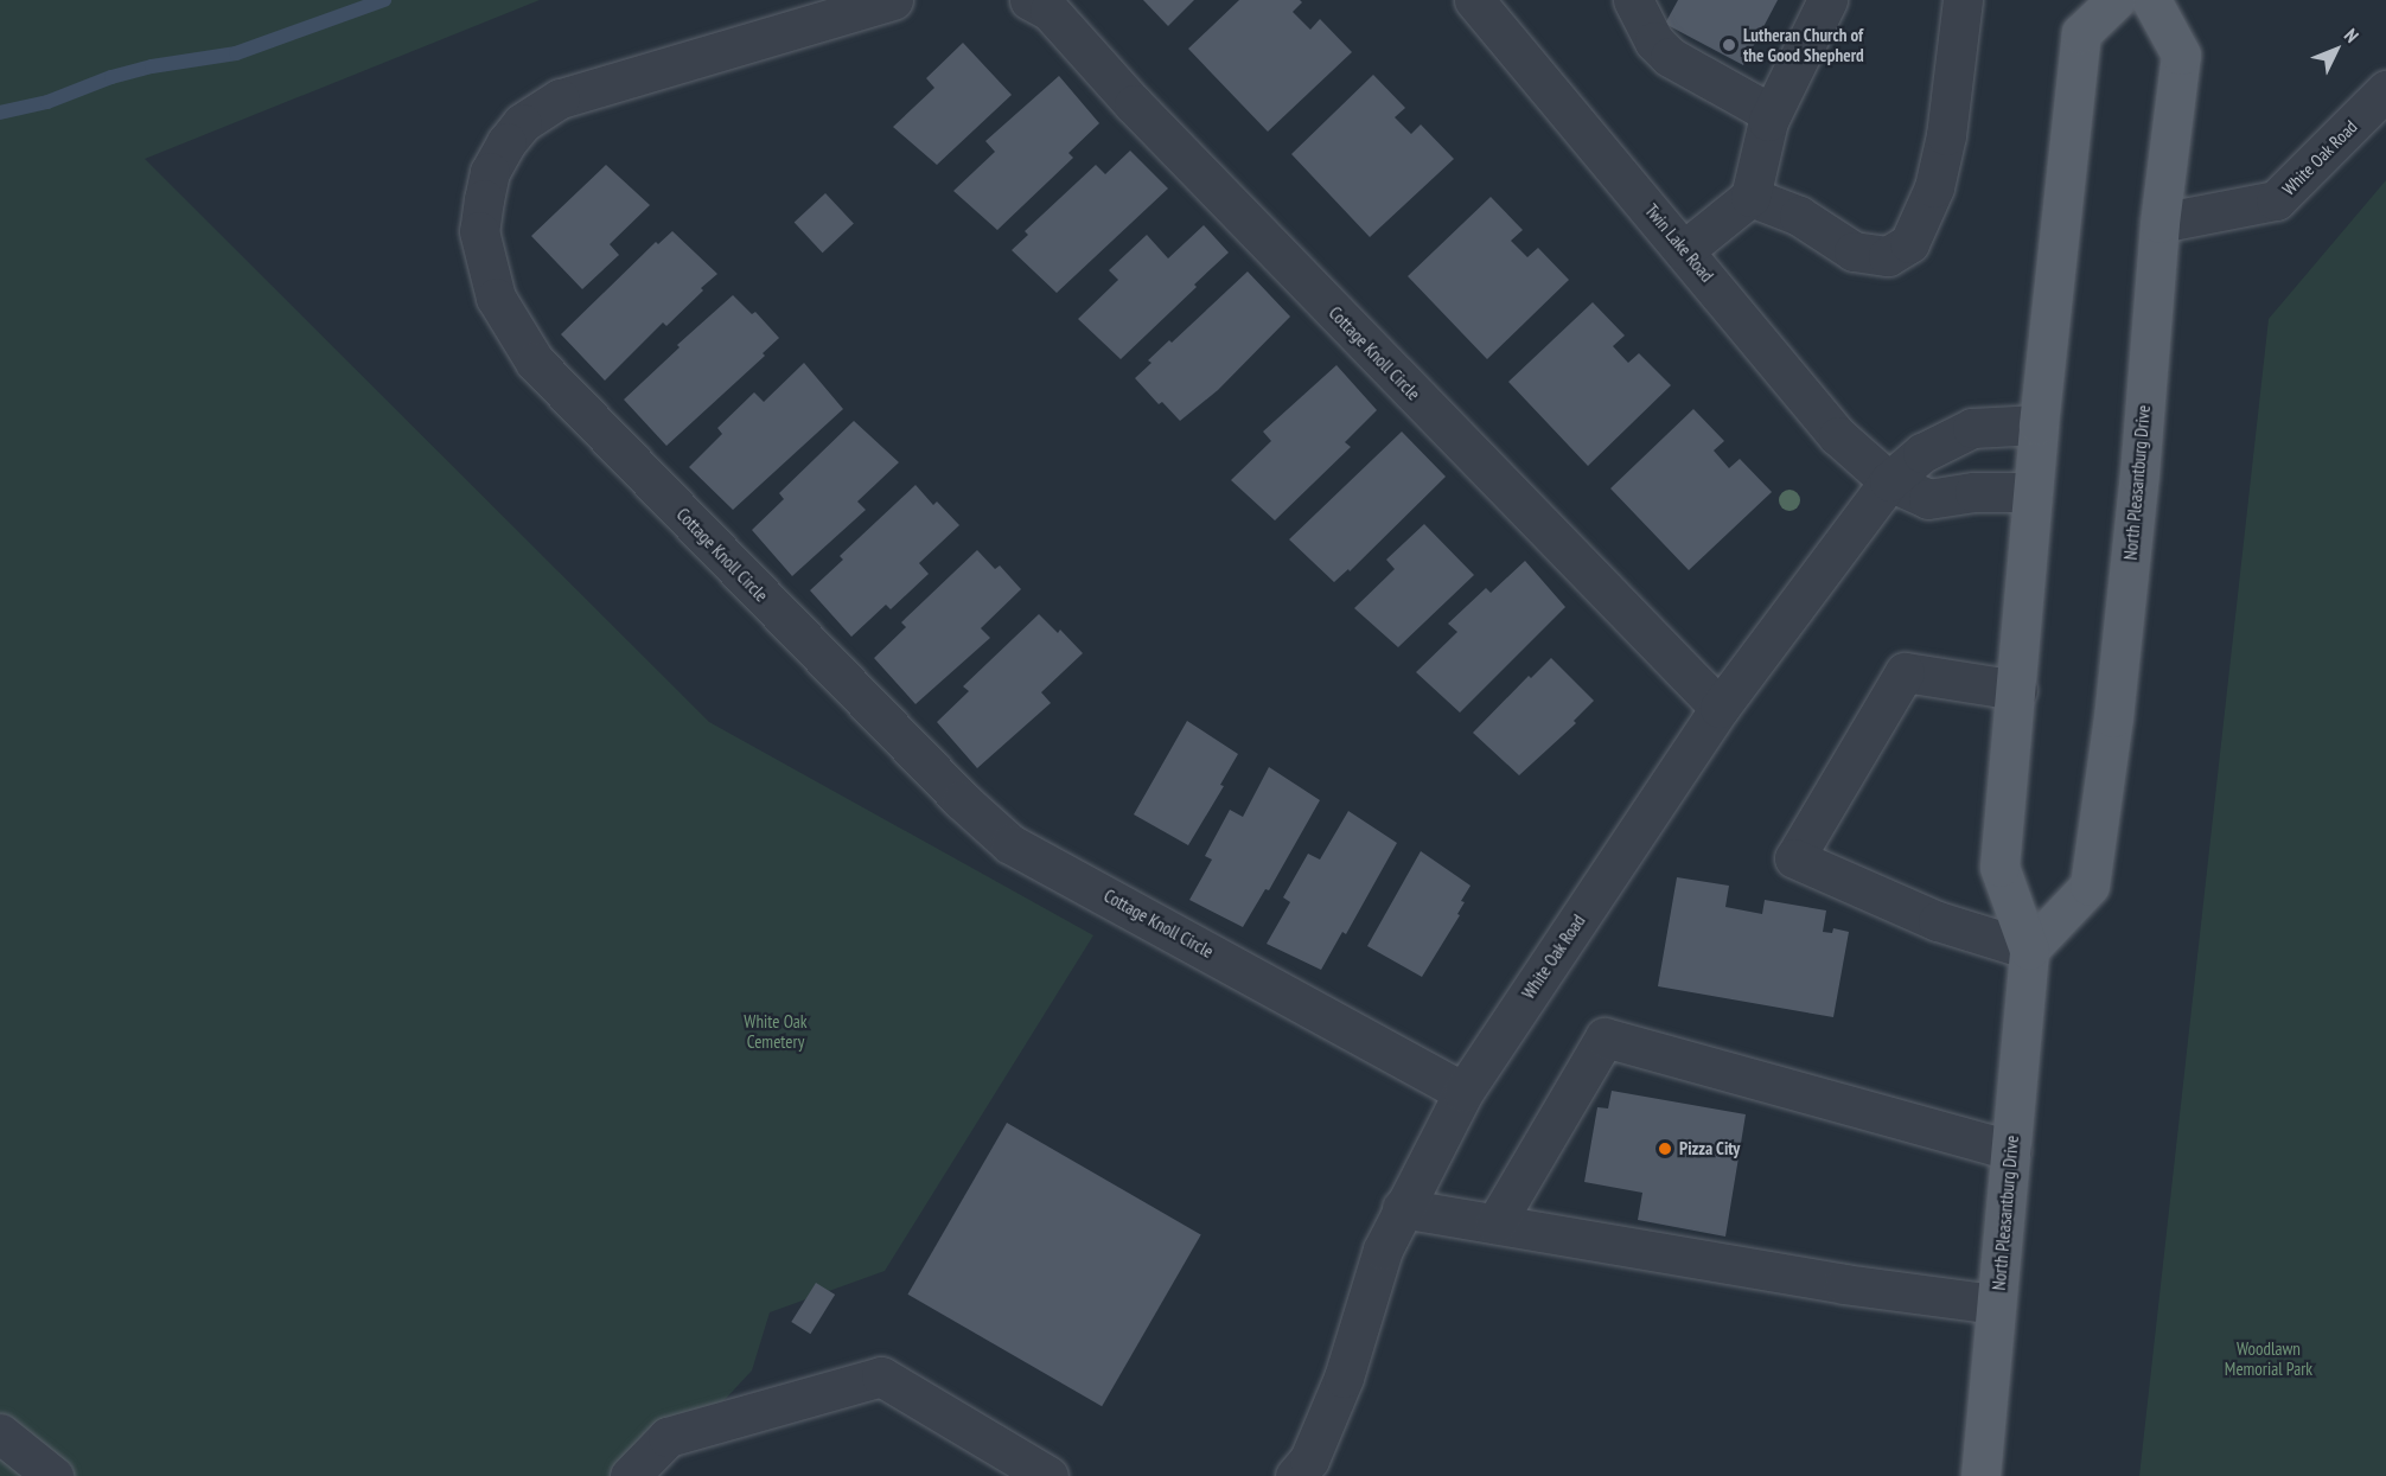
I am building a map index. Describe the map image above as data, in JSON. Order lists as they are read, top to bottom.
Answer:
{
  "streets": {
    "main road": ["North Pleasantburg Drive"],
    "street": ["White Oak Road", "Twin Lake Road", "Cottage Knoll Circle"]
  },
  "crossings": [
    ["White Oak Road", "Twin Lake Road"],
    ["White Oak Road", "Cottage Knoll Circle"],
    ["White Oak Road", "North Pleasantburg Drive"]
  ],
  "parks": ["White Oak Cemetery", "Woodlawn Memorial Park"],
  "places": ["Lutheran Church of the Good Shepherd", "Pizza City"],
  "north": "top right"
}
